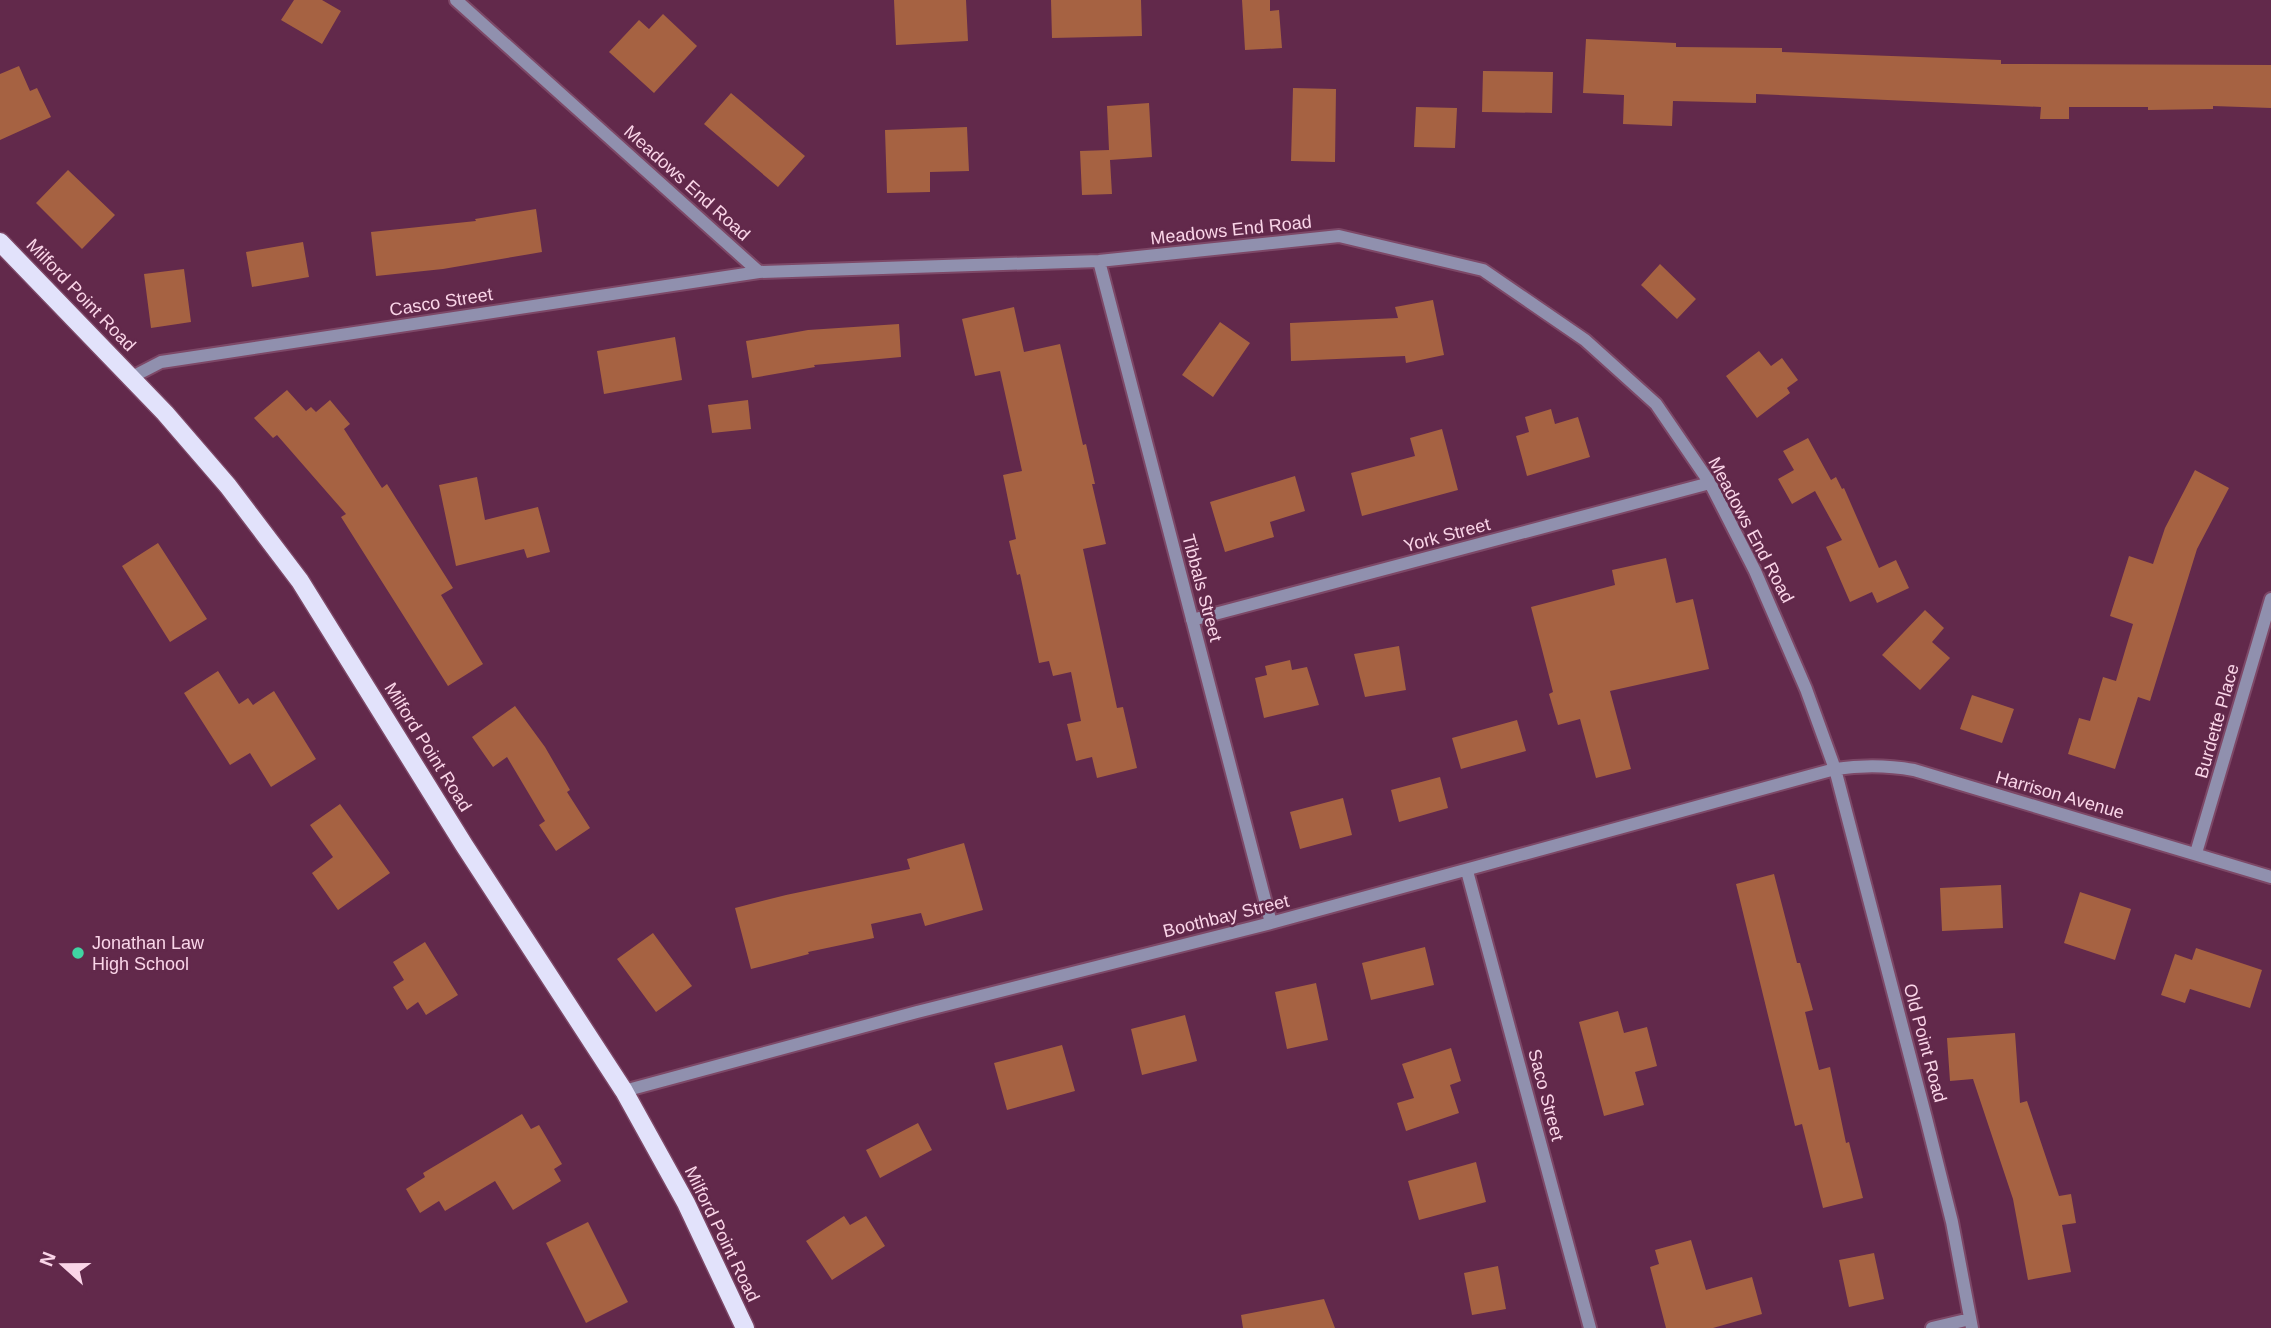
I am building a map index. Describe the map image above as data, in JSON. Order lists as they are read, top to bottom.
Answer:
{
  "streets": {
    "main road": ["Milford Point Road"],
    "street": [
      "Meadows End Road",
      "Casco Street",
      "York Street",
      "Tibbals Street",
      "Burdette Place",
      "Harrison Avenue",
      "Boothbay Street",
      "Old Point Road",
      "Saco Street"
    ]
  },
  "crossings": [
    ["Meadows End Road", "Casco Street"],
    ["Meadows End Road", "York Street"],
    ["Meadows End Road", "Tibbals Street"],
    ["Meadows End Road", "Harrison Avenue"],
    ["Meadows End Road", "Boothbay Street"],
    ["Meadows End Road", "Old Point Road"],
    ["Milford Point Road", "Casco Street"],
    ["Milford Point Road", "Boothbay Street"],
    ["York Street", "Tibbals Street"],
    ["Tibbals Street", "Boothbay Street"],
    ["Burdette Place", "Harrison Avenue"],
    ["Harrison Avenue", "Boothbay Street"],
    ["Harrison Avenue", "Old Point Road"],
    ["Boothbay Street", "Old Point Road"],
    ["Boothbay Street", "Saco Street"]
  ],
  "places": ["Jonathan Law High School"],
  "north": "left"
}
